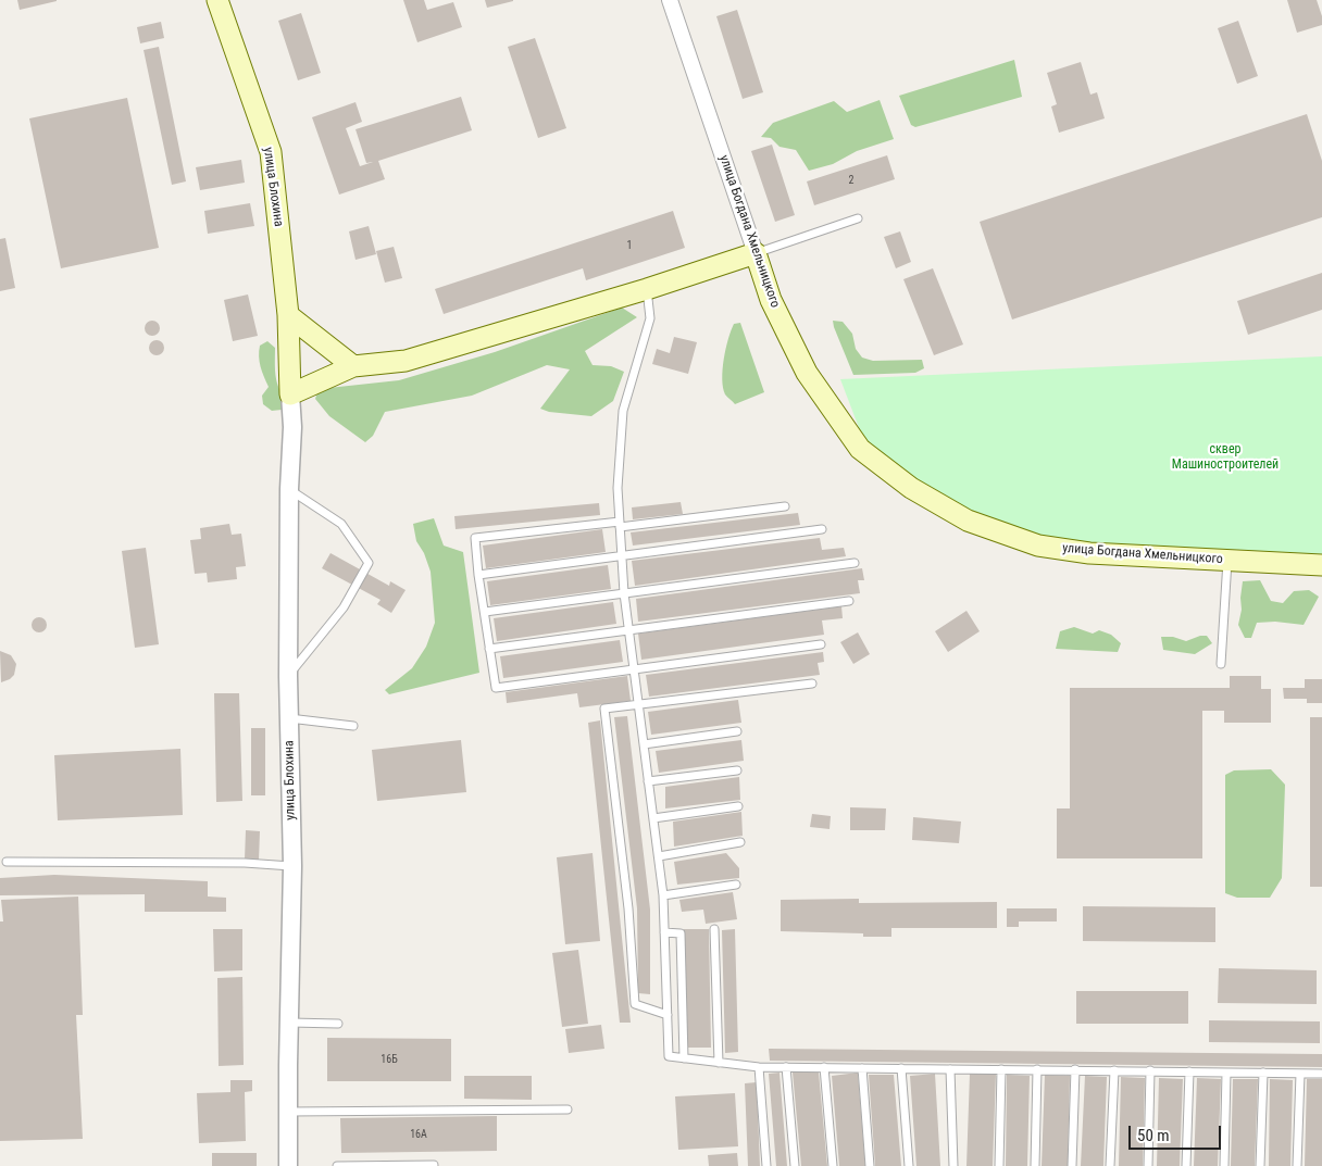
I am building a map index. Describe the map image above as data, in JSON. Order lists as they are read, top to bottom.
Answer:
{
  "streets": {
    "main road": ["улица Блохина", "улица Богдана Хмельницкого"]
  },
  "parks": ["сквер Машиностроителей"],
  "house_numbers": [
    "2",
    "1",
    "16Б",
    "16А"
  ],
  "scale_bar": "50 m"
}
